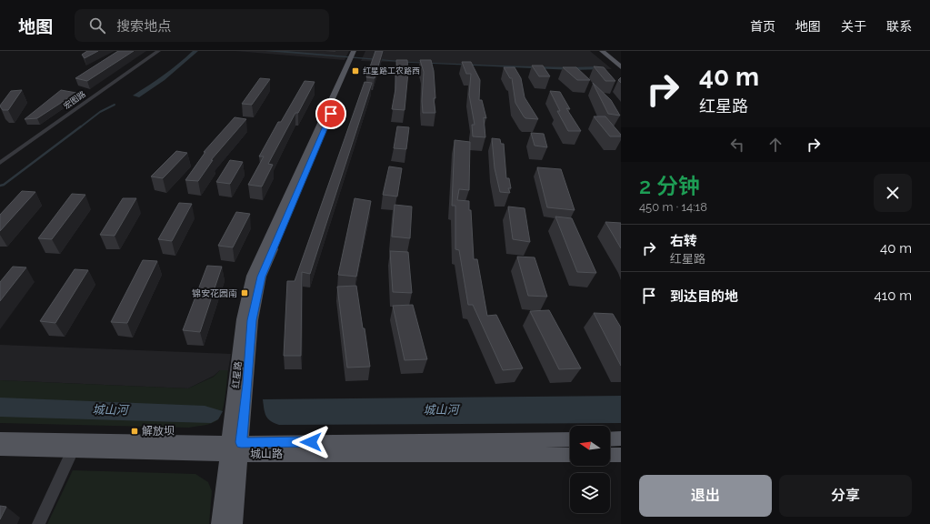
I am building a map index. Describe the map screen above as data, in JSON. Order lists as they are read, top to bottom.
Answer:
{
  "streets": {
    "main road": ["红星路", "城山路"],
    "street": ["宏图路"]
  },
  "crossings": [
    ["红星路", "城山路"]
  ],
  "water": ["城山河"],
  "places": {
    "transit": ["红星路工农路西", "锦安花园南", "解放坝"]
  },
  "north": "left",
  "page": {
    "header": "地图",
    "search": "搜索地点",
    "nav": [
      "首页",
      "地图",
      "关于",
      "联系"
    ],
    "turn": ["40 m", "红星路"],
    "heading": ["2 分钟", "450 m · 14:18"],
    "list": [
      {
        "name": "右转",
        "note": "红星路",
        "value": "40 m"
      },
      {
        "name": "到达目的地",
        "value": "410 m"
      }
    ],
    "buttons": ["退出", "分享"]
  }
}
